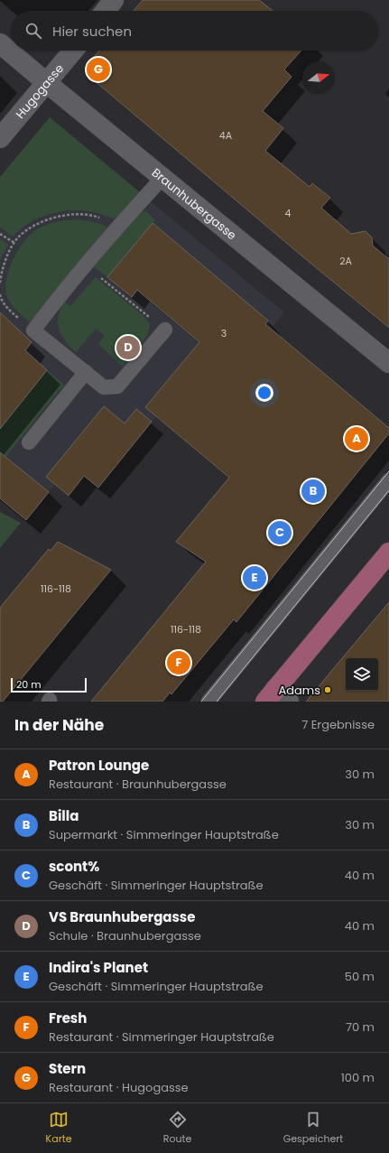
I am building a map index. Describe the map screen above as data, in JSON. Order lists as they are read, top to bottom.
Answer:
{
  "streets": {
    "street": ["Hugogasse", "Braunhubergasse"]
  },
  "crossings": [
    ["Hugogasse", "Braunhubergasse"]
  ],
  "places": ["Adams"],
  "house_numbers": [
    "4A",
    "4",
    "2A",
    "3",
    "116-118",
    "116-118"
  ],
  "scale_bar": "20 m",
  "north": "right",
  "page": {
    "search": "Hier suchen",
    "pins": [
      "G",
      "D",
      "A",
      "B",
      "C",
      "E",
      "F"
    ],
    "scale": "20 m",
    "heading": ["In der Nähe", "7 Ergebnisse"],
    "list": [
      {
        "mark": "A",
        "name": "Patron Lounge",
        "note": "Restaurant · Braunhubergasse",
        "value": "30 m"
      },
      {
        "mark": "B",
        "name": "Billa",
        "note": "Supermarkt · Simmeringer Hauptstraße",
        "value": "30 m"
      },
      {
        "mark": "C",
        "name": "scont%",
        "note": "Geschäft · Simmeringer Hauptstraße",
        "value": "40 m"
      },
      {
        "mark": "D",
        "name": "VS Braunhubergasse",
        "note": "Schule · Braunhubergasse",
        "value": "40 m"
      },
      {
        "mark": "E",
        "name": "Indira's Planet",
        "note": "Geschäft · Simmeringer Hauptstraße",
        "value": "50 m"
      },
      {
        "mark": "F",
        "name": "Fresh",
        "note": "Restaurant · Simmeringer Hauptstraße",
        "value": "70 m"
      },
      {
        "mark": "G",
        "name": "Stern",
        "note": "Restaurant · Hugogasse",
        "value": "100 m"
      }
    ],
    "nav": ["Karte", "Route", "Gespeichert"]
  }
}
